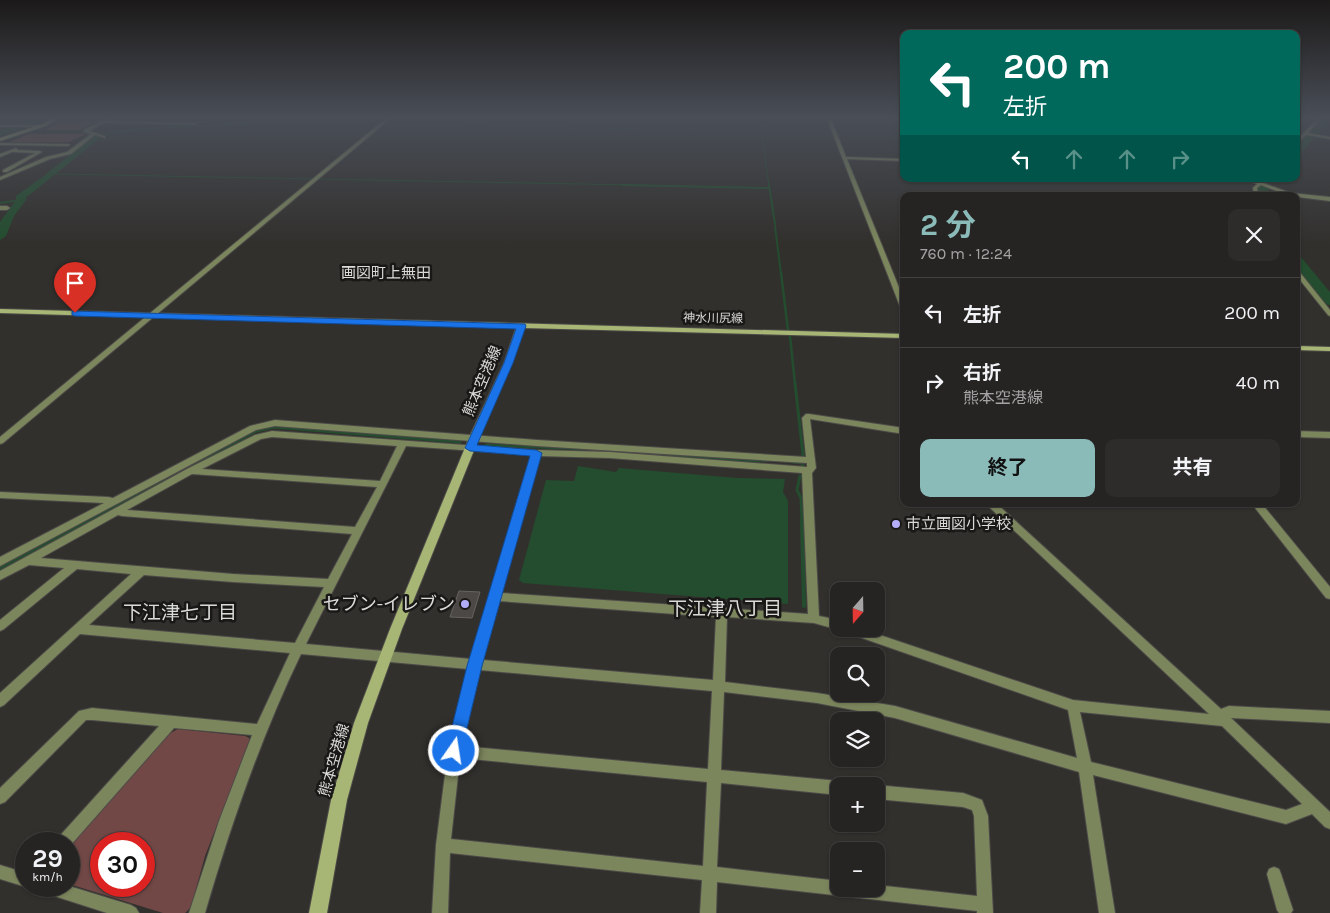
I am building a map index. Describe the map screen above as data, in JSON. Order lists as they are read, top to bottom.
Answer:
{
  "streets": {
    "main road": ["神水川尻線", "熊本空港線"]
  },
  "crossings": [
    ["神水川尻線", "熊本空港線"]
  ],
  "districts": ["画図町上無田", "下江津八丁目", "下江津七丁目"],
  "places": ["市立画図小学校", "セブン-イレブン"],
  "north": "bottom",
  "page": {
    "turn": ["200 m", "左折"],
    "heading": ["2 分", "760 m · 12:24"],
    "list": [
      {
        "name": "左折",
        "value": "200 m"
      },
      {
        "name": "右折",
        "note": "熊本空港線",
        "value": "40 m"
      }
    ],
    "buttons": ["終了", "共有"],
    "map_buttons": ["+", "−"],
    "speed": "29 km/h",
    "limit": "30"
  }
}
